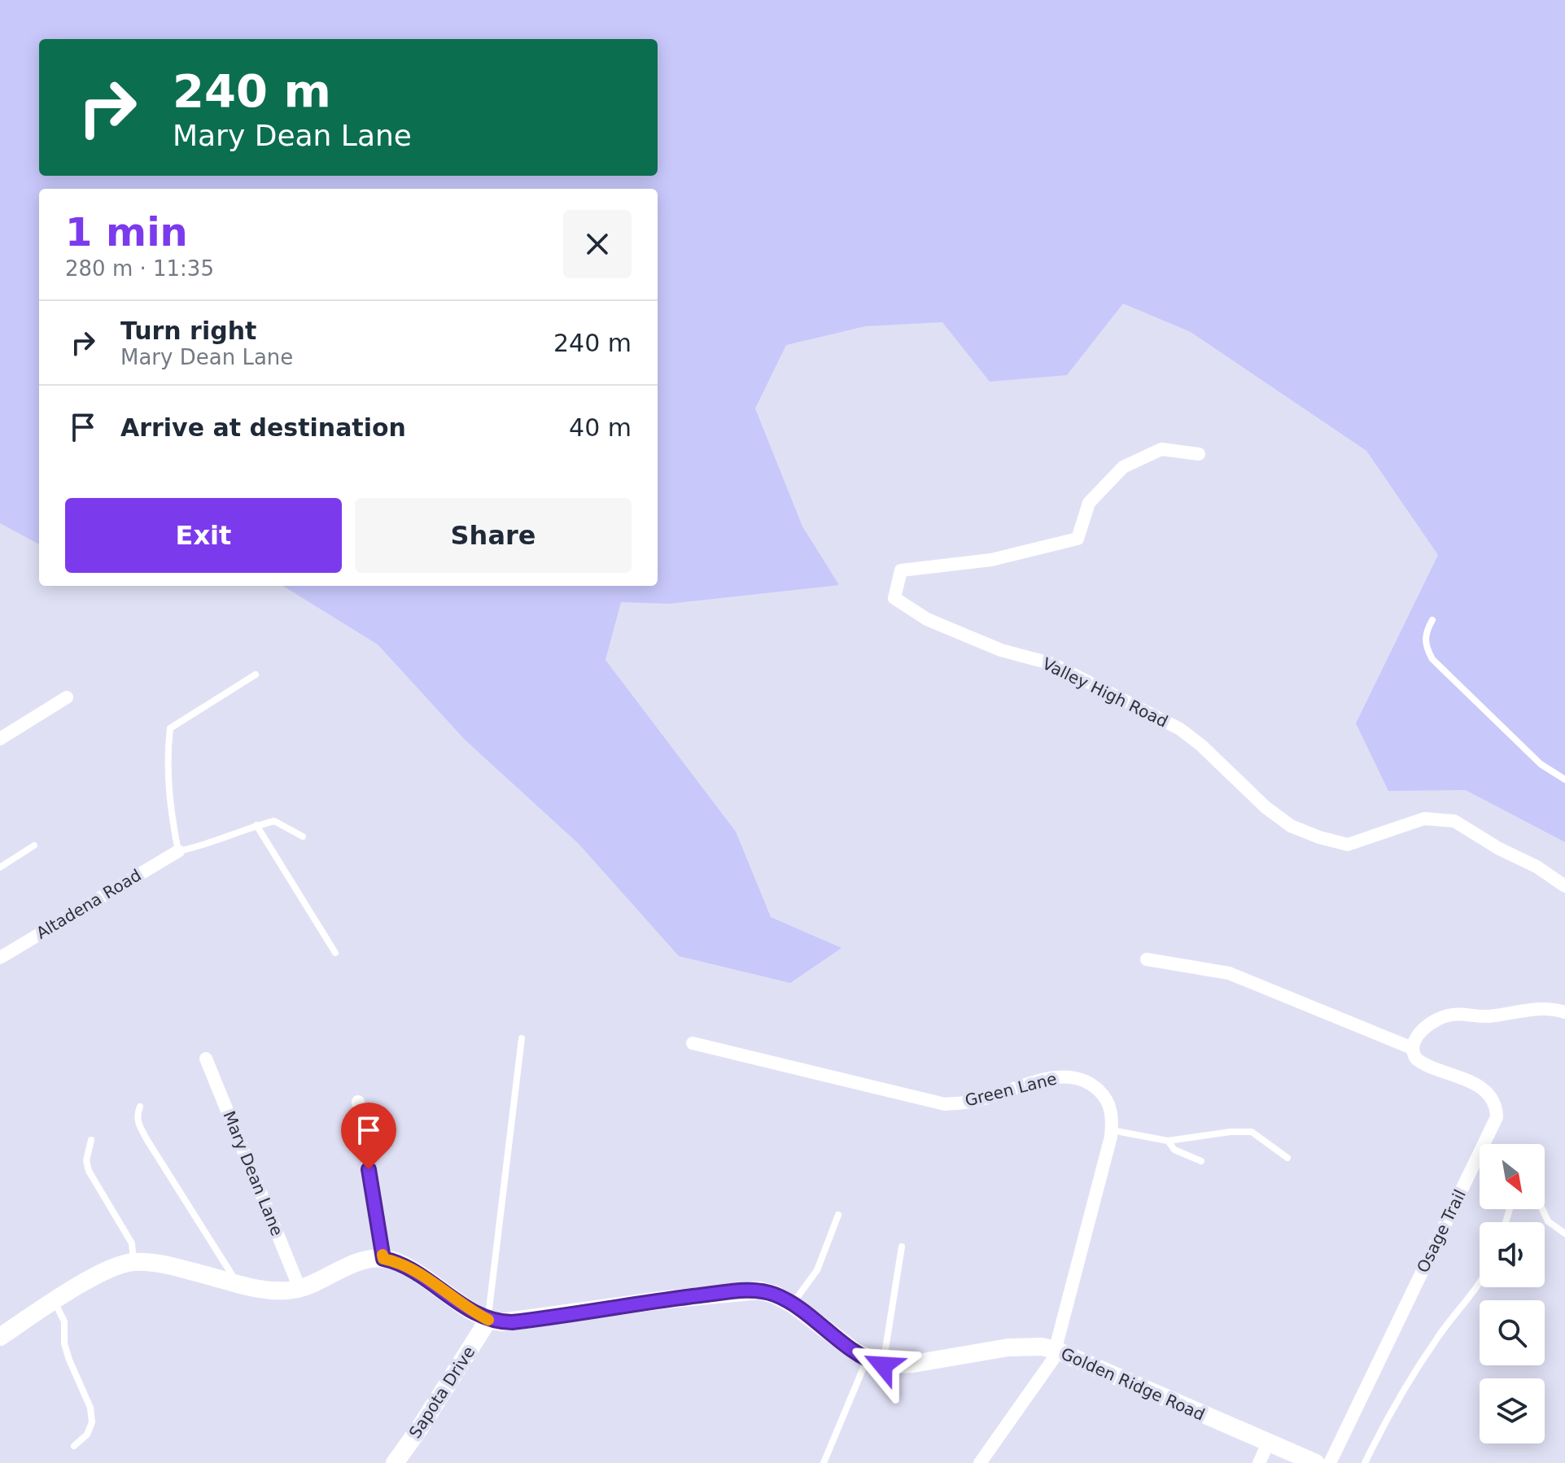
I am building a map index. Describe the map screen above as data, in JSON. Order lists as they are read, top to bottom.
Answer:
{
  "streets": {
    "street": [
      "Valley High Road",
      "Altadena Road",
      "Green Lane",
      "Mary Dean Lane",
      "Osage Trail",
      "Golden Ridge Road",
      "Sapota Drive"
    ]
  },
  "crossings": [
    ["Green Lane", "Golden Ridge Road"]
  ],
  "north": "bottom right",
  "page": {
    "turn": ["240 m", "Mary Dean Lane"],
    "heading": ["1 min", "280 m · 11:35"],
    "list": [
      {
        "name": "Turn right",
        "note": "Mary Dean Lane",
        "value": "240 m"
      },
      {
        "name": "Arrive at destination",
        "value": "40 m"
      }
    ],
    "buttons": ["Exit", "Share"]
  }
}
